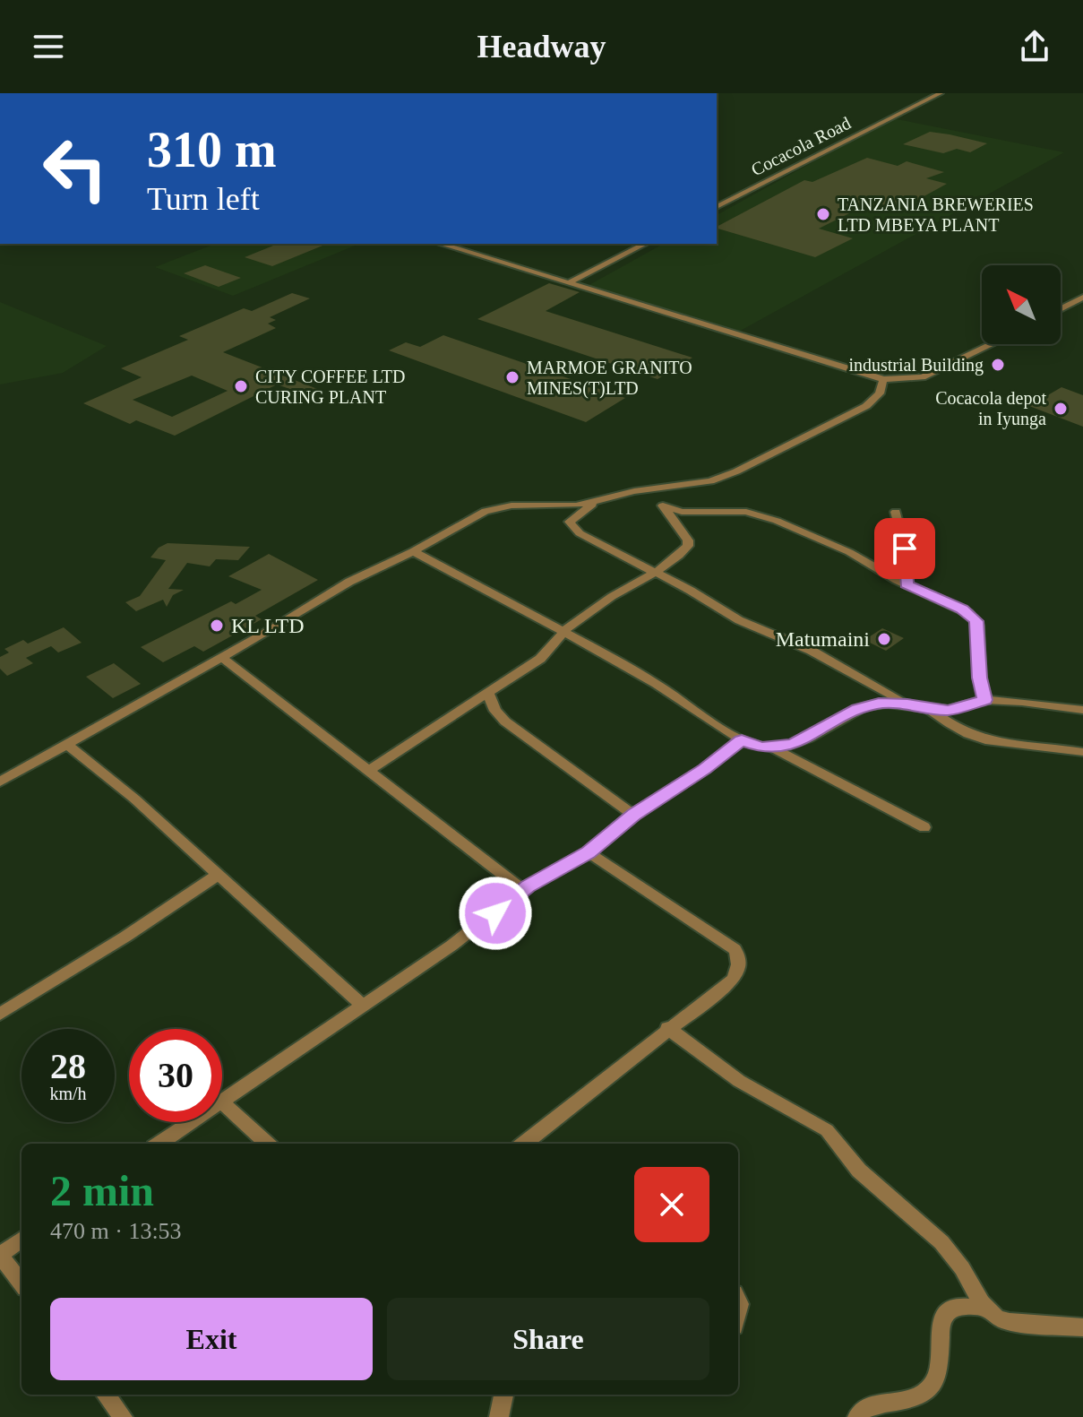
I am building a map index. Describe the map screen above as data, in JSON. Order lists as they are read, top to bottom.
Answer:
{
  "streets": {
    "street": ["Cocacola Road"]
  },
  "places": [
    "TANZANIA BREWERIES LTD MBEYA PLANT",
    "industrial Building",
    "MARMOE GRANITO MINES(T)LTD",
    "CITY COFFEE LTD CURING PLANT",
    "Cocacola depot in Iyunga",
    "KL LTD",
    "Matumaini"
  ],
  "north": "top left",
  "page": {
    "header": "Headway",
    "turn": ["310 m", "Turn left"],
    "speed": "28 km/h",
    "limit": "30",
    "heading": ["2 min", "470 m · 13:53"],
    "buttons": ["Exit", "Share"]
  }
}
